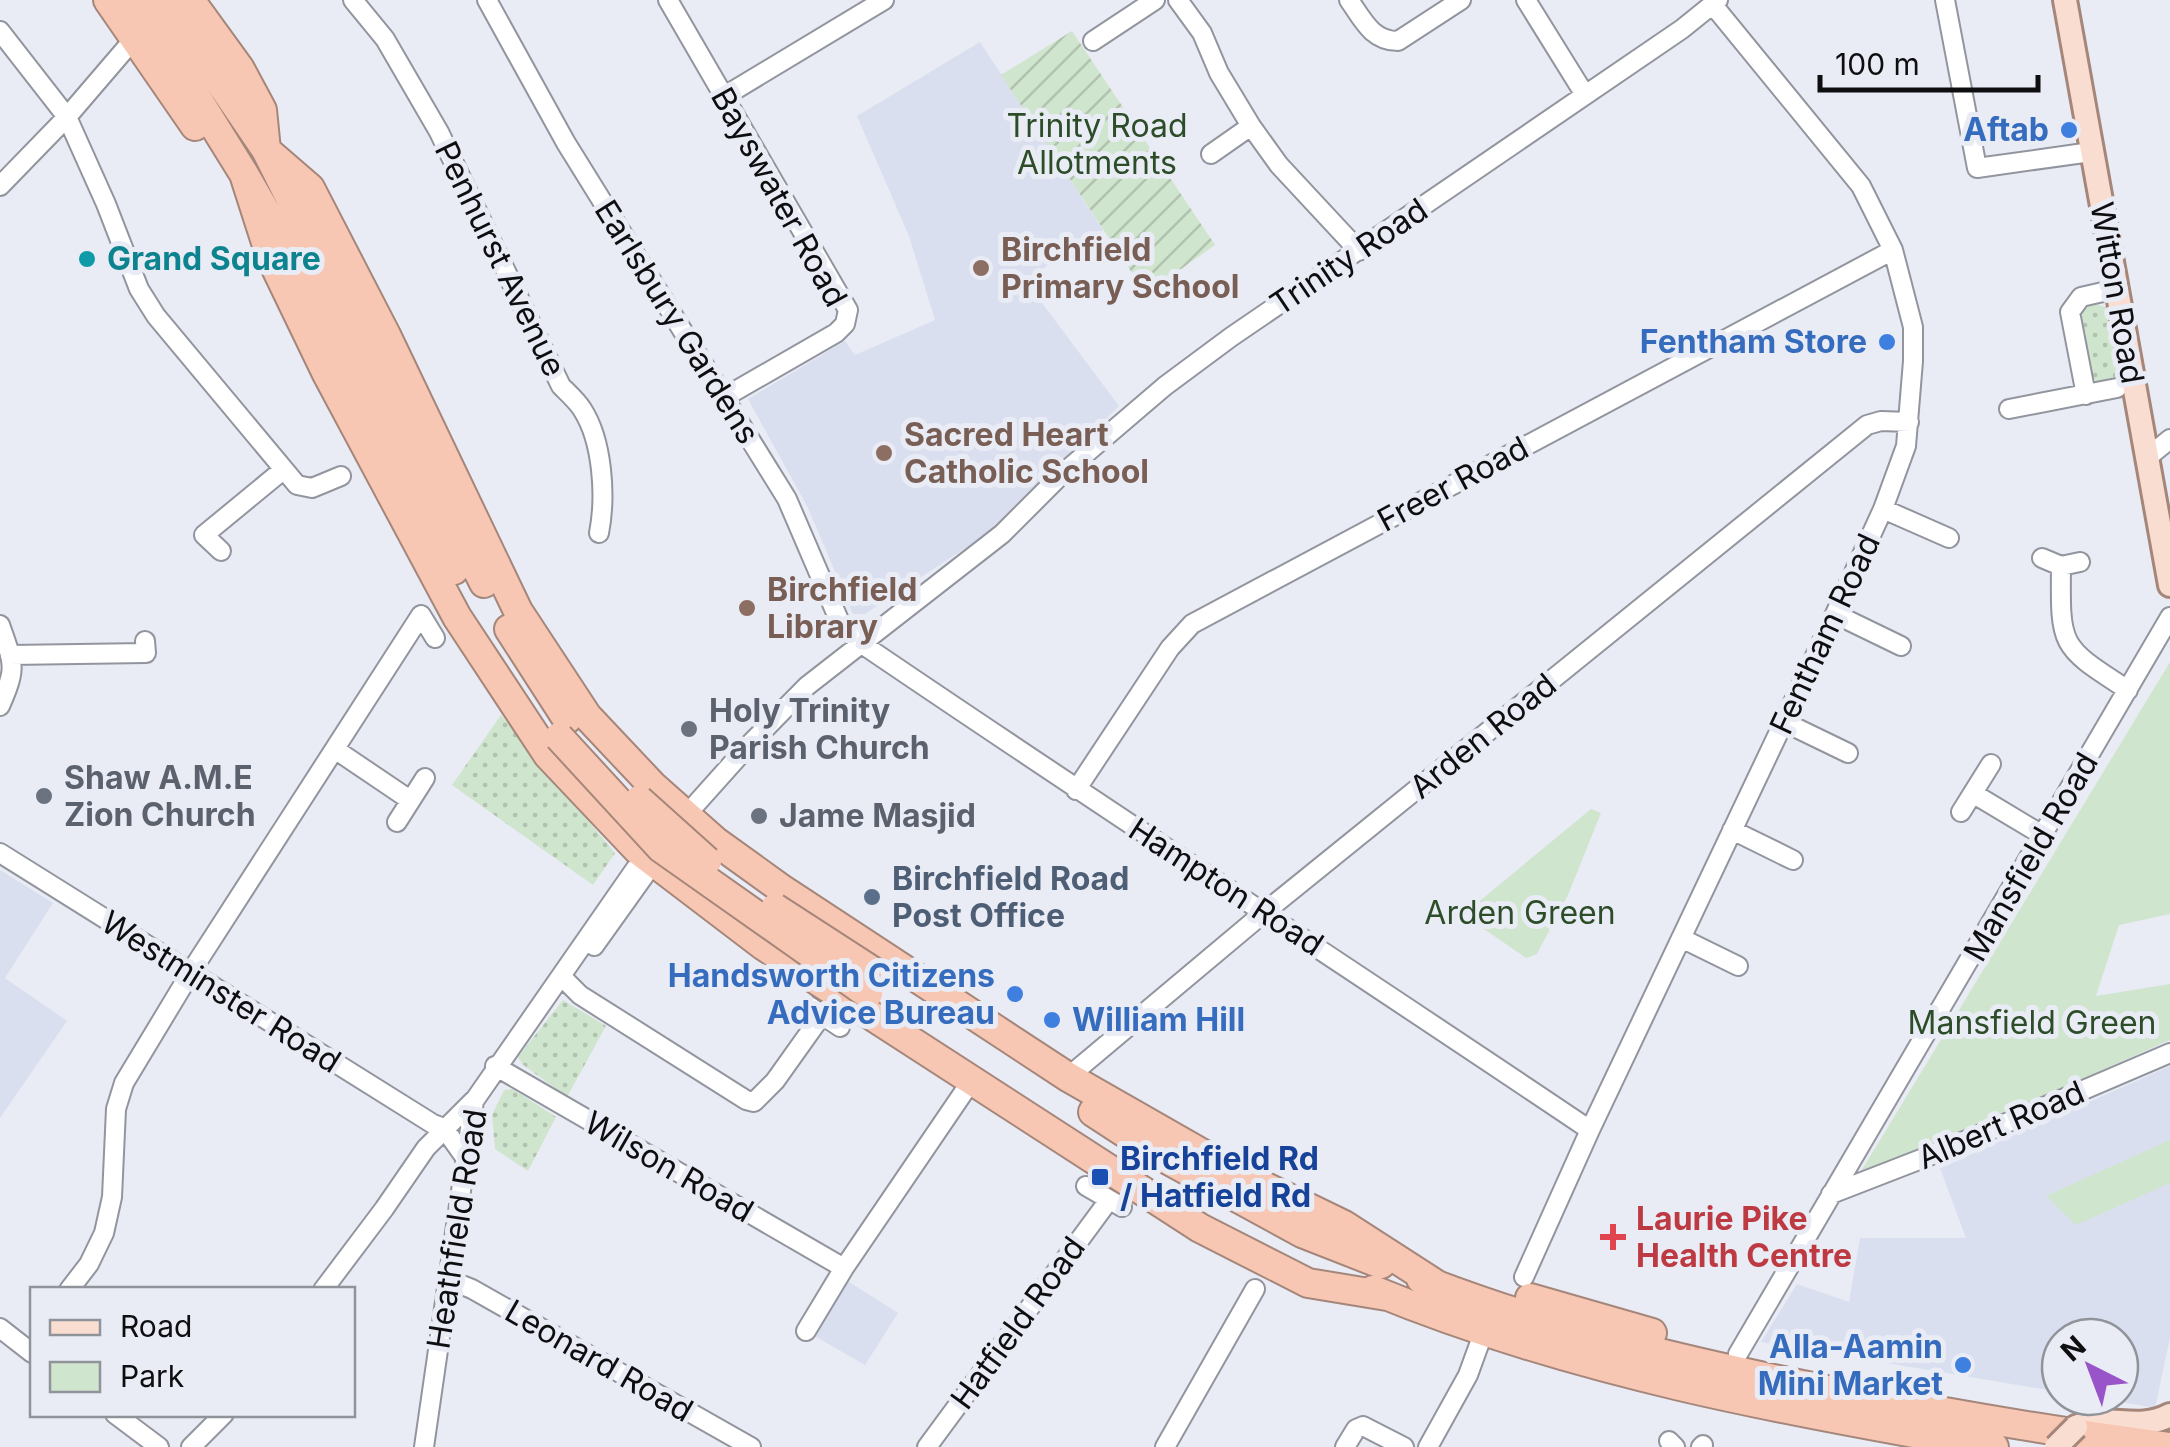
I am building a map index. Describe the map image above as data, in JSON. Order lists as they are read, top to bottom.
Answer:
{
  "streets": {
    "main road": ["Witton Road"],
    "street": [
      "Bayswater Road",
      "Trinity Road",
      "Penhurst Avenue",
      "Earlsbury Gardens",
      "Freer Road",
      "Fentham Road",
      "Arden Road",
      "Mansfield Road",
      "Hampton Road",
      "Westminster Road",
      "Albert Road",
      "Wilson Road",
      "Heathfield Road",
      "Hatfield Road",
      "Leonard Road"
    ]
  },
  "crossings": [
    ["Bayswater Road", "Earlsbury Gardens"],
    ["Trinity Road", "Earlsbury Gardens"],
    ["Trinity Road", "Fentham Road"],
    ["Trinity Road", "Hampton Road"],
    ["Trinity Road", "Heathfield Road"],
    ["Earlsbury Gardens", "Hampton Road"],
    ["Freer Road", "Fentham Road"],
    ["Freer Road", "Hampton Road"],
    ["Fentham Road", "Arden Road"],
    ["Fentham Road", "Hampton Road"],
    ["Arden Road", "Hampton Road"],
    ["Mansfield Road", "Albert Road"],
    ["Westminster Road", "Heathfield Road"],
    ["Wilson Road", "Heathfield Road"],
    ["Heathfield Road", "Leonard Road"]
  ],
  "parks": ["Trinity Road Allotments", "Arden Green", "Mansfield Green"],
  "places": {
    "other": [
      "Aftab",
      "Grand Square",
      "Birchfield Primary School",
      "Fentham Store",
      "Sacred Heart Catholic School",
      "Birchfield Library",
      "Holy Trinity Parish Church",
      "Shaw A.M.E Zion Church",
      "Jame Masjid",
      "Birchfield Road Post Office",
      "Handsworth Citizens Advice Bureau",
      "William Hill",
      "Alla-Aamin Mini Market"
    ],
    "transit": ["Birchfield Rd / Hatfield Rd"],
    "health": ["Laurie Pike Health Centre"]
  },
  "legend": ["Road", "Park"],
  "scale_bar": "100 m",
  "north": "top left"
}
